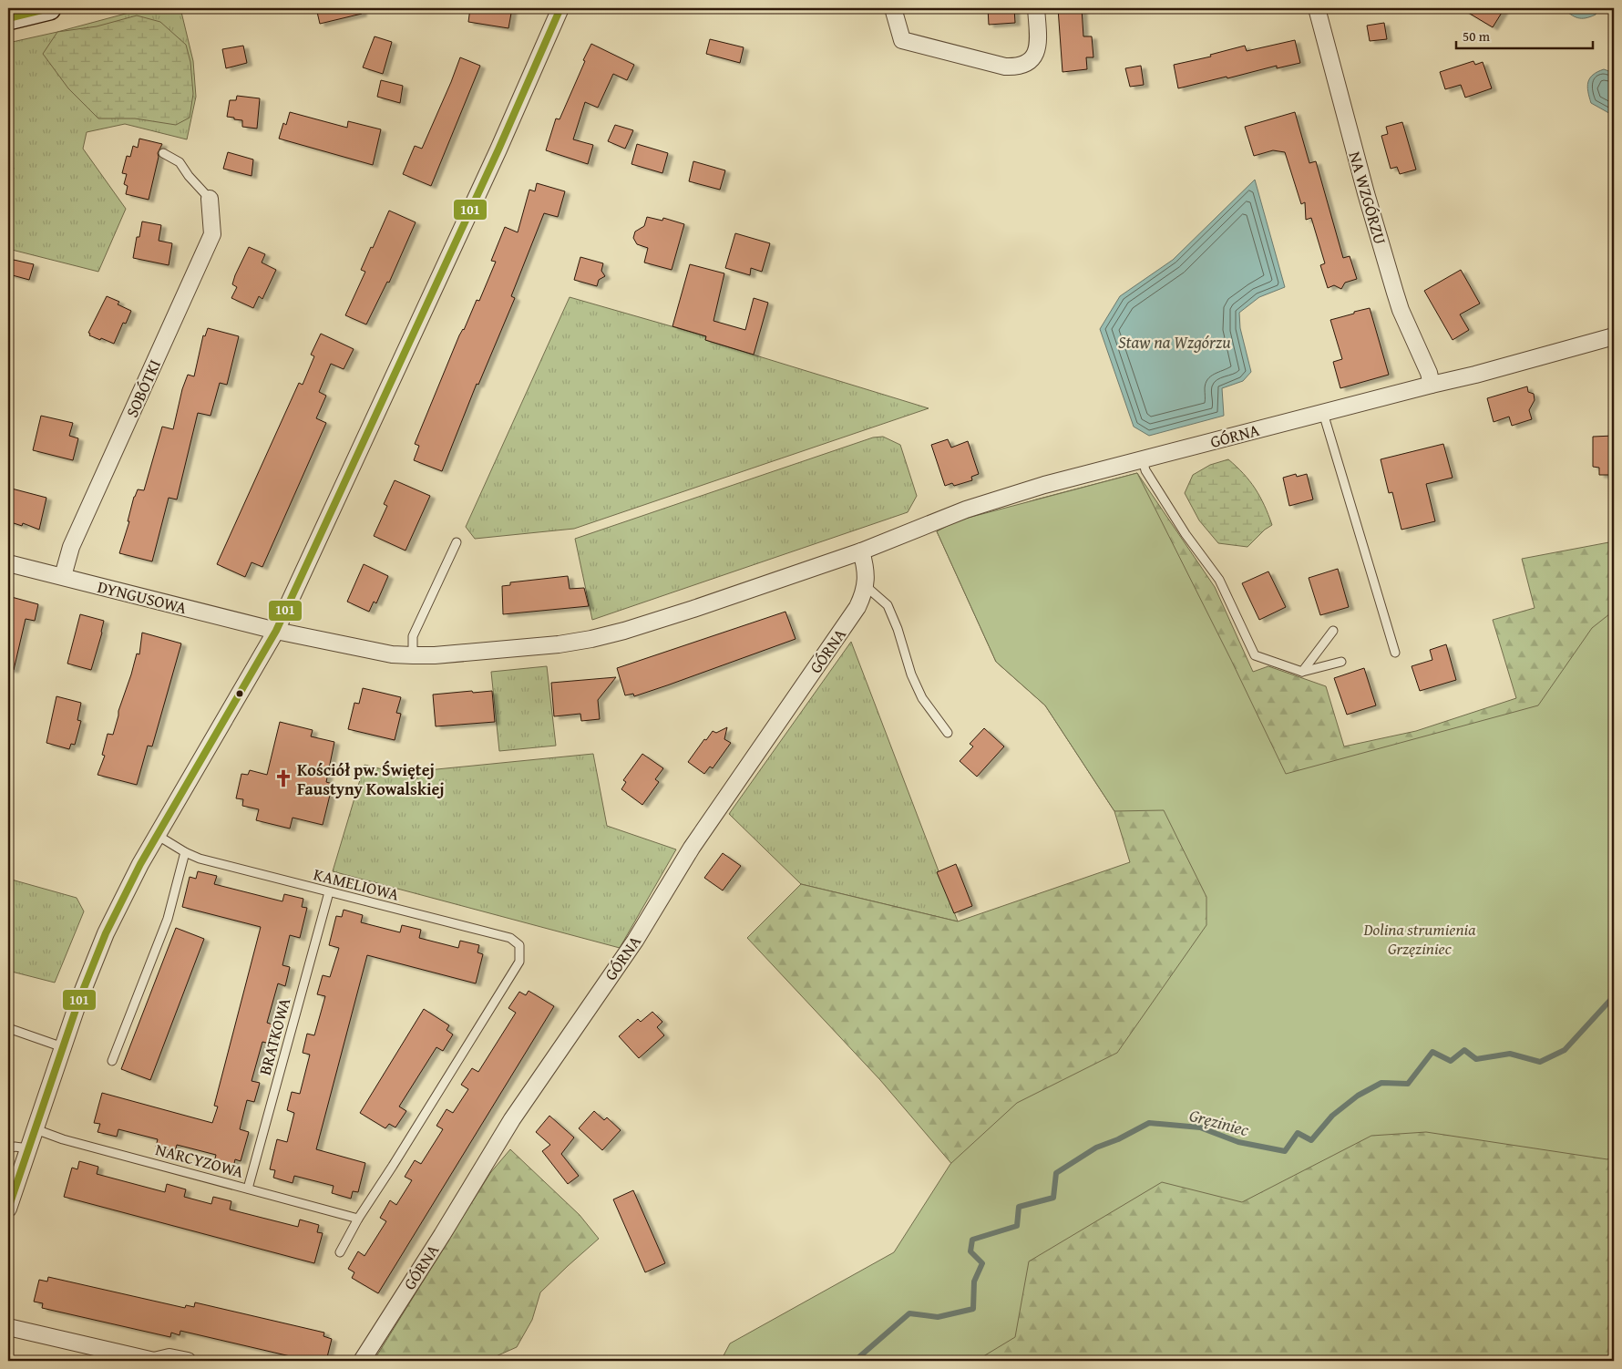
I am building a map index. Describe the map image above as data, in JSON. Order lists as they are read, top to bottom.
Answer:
{
  "streets": {
    "street": [
      "NA WZGÓRZU",
      "SOBÓTKI",
      "GÓRNA",
      "DYNGUSOWA"
    ],
    "lane": ["KAMELIOWA", "BRATKOWA", "NARCYZOWA"]
  },
  "crossings": [
    ["NA WZGÓRZU", "GÓRNA"],
    ["SOBÓTKI", "DYNGUSOWA"],
    ["GÓRNA", "DYNGUSOWA"],
    ["KAMELIOWA", "BRATKOWA"],
    ["KAMELIOWA", "NARCYZOWA"],
    ["BRATKOWA", "NARCYZOWA"]
  ],
  "water": ["Staw na Wzgórzu", "Gręziniec"],
  "parks": ["Dolina strumienia Grzęziniec"],
  "places": {
    "church": ["Kościół pw. Świętej Faustyny Kowalskiej"]
  },
  "lines": ["transit line 101"],
  "scale_bar": "50 m"
}
